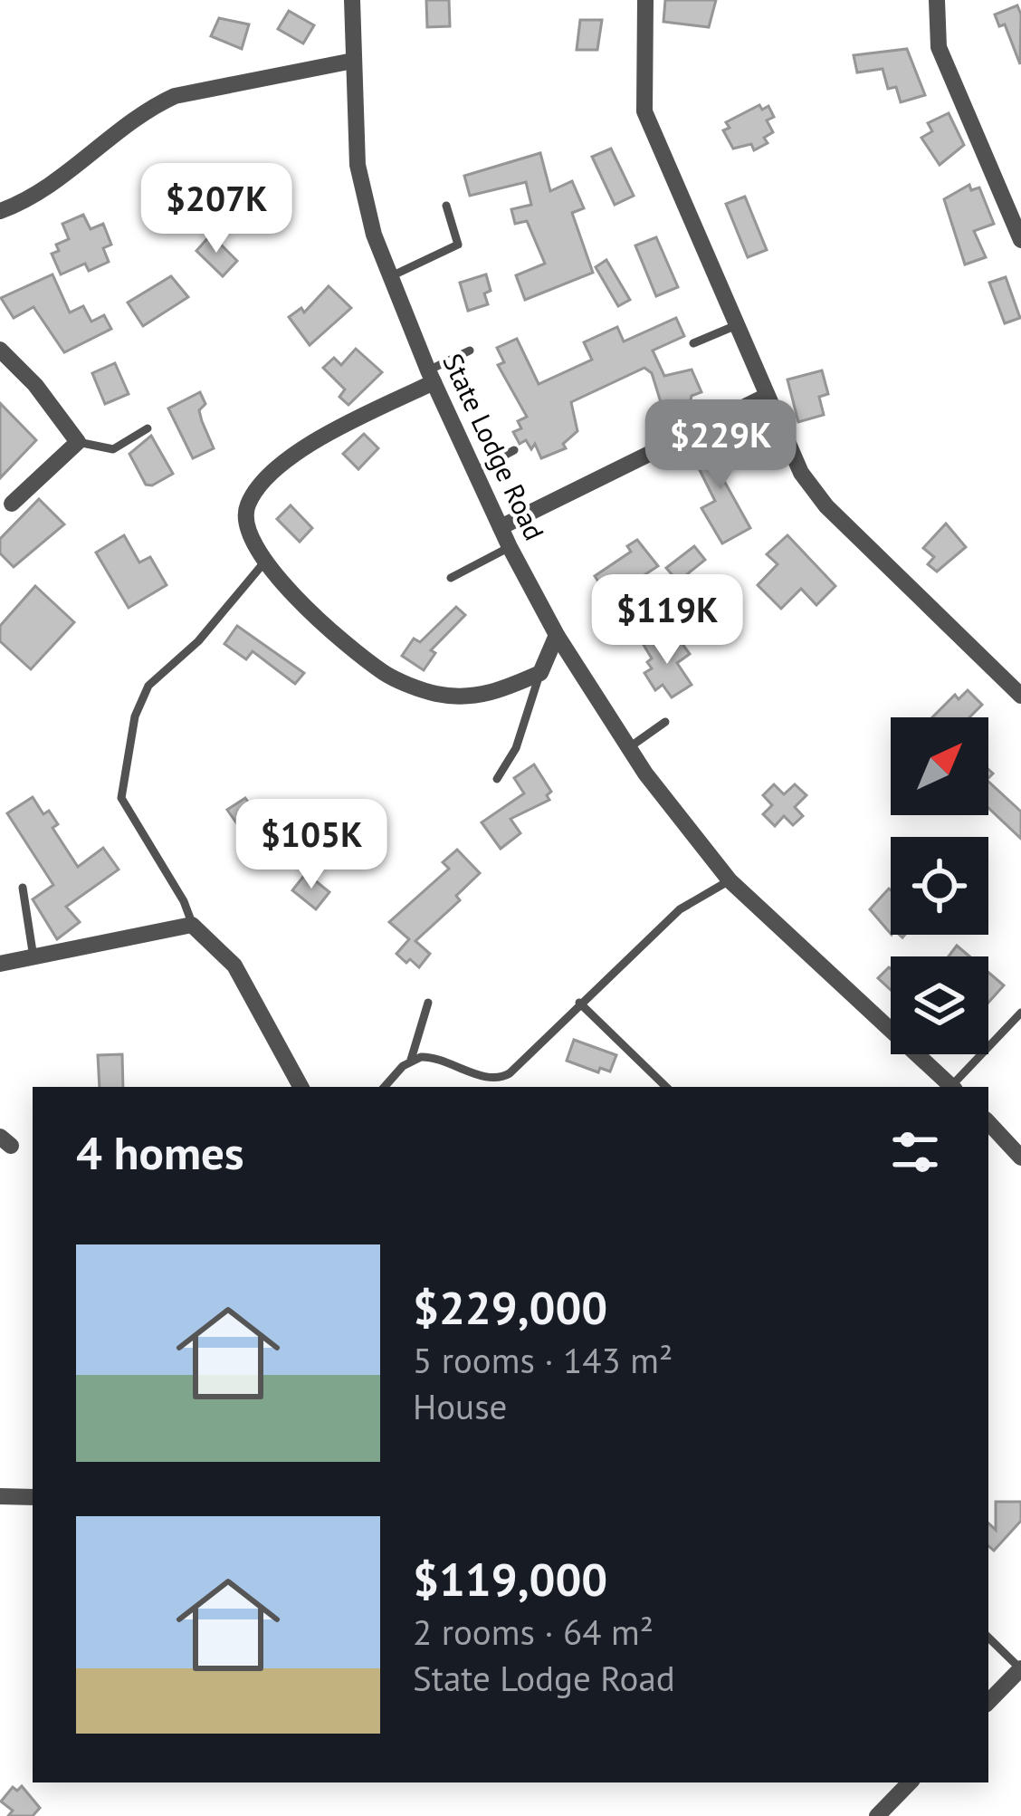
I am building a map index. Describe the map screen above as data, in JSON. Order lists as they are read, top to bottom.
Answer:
{
  "streets": {
    "street": ["State Lodge Road"]
  },
  "north": "top right",
  "page": {
    "price": [
      "$207K",
      "$229K",
      "$119K",
      "$105K"
    ],
    "heading": "4 homes",
    "list": [
      {
        "name": "$229,000",
        "note": "5 rooms · 143 m² · House"
      },
      {
        "name": "$119,000",
        "note": "2 rooms · 64 m² · State Lodge Road"
      }
    ]
  }
}
